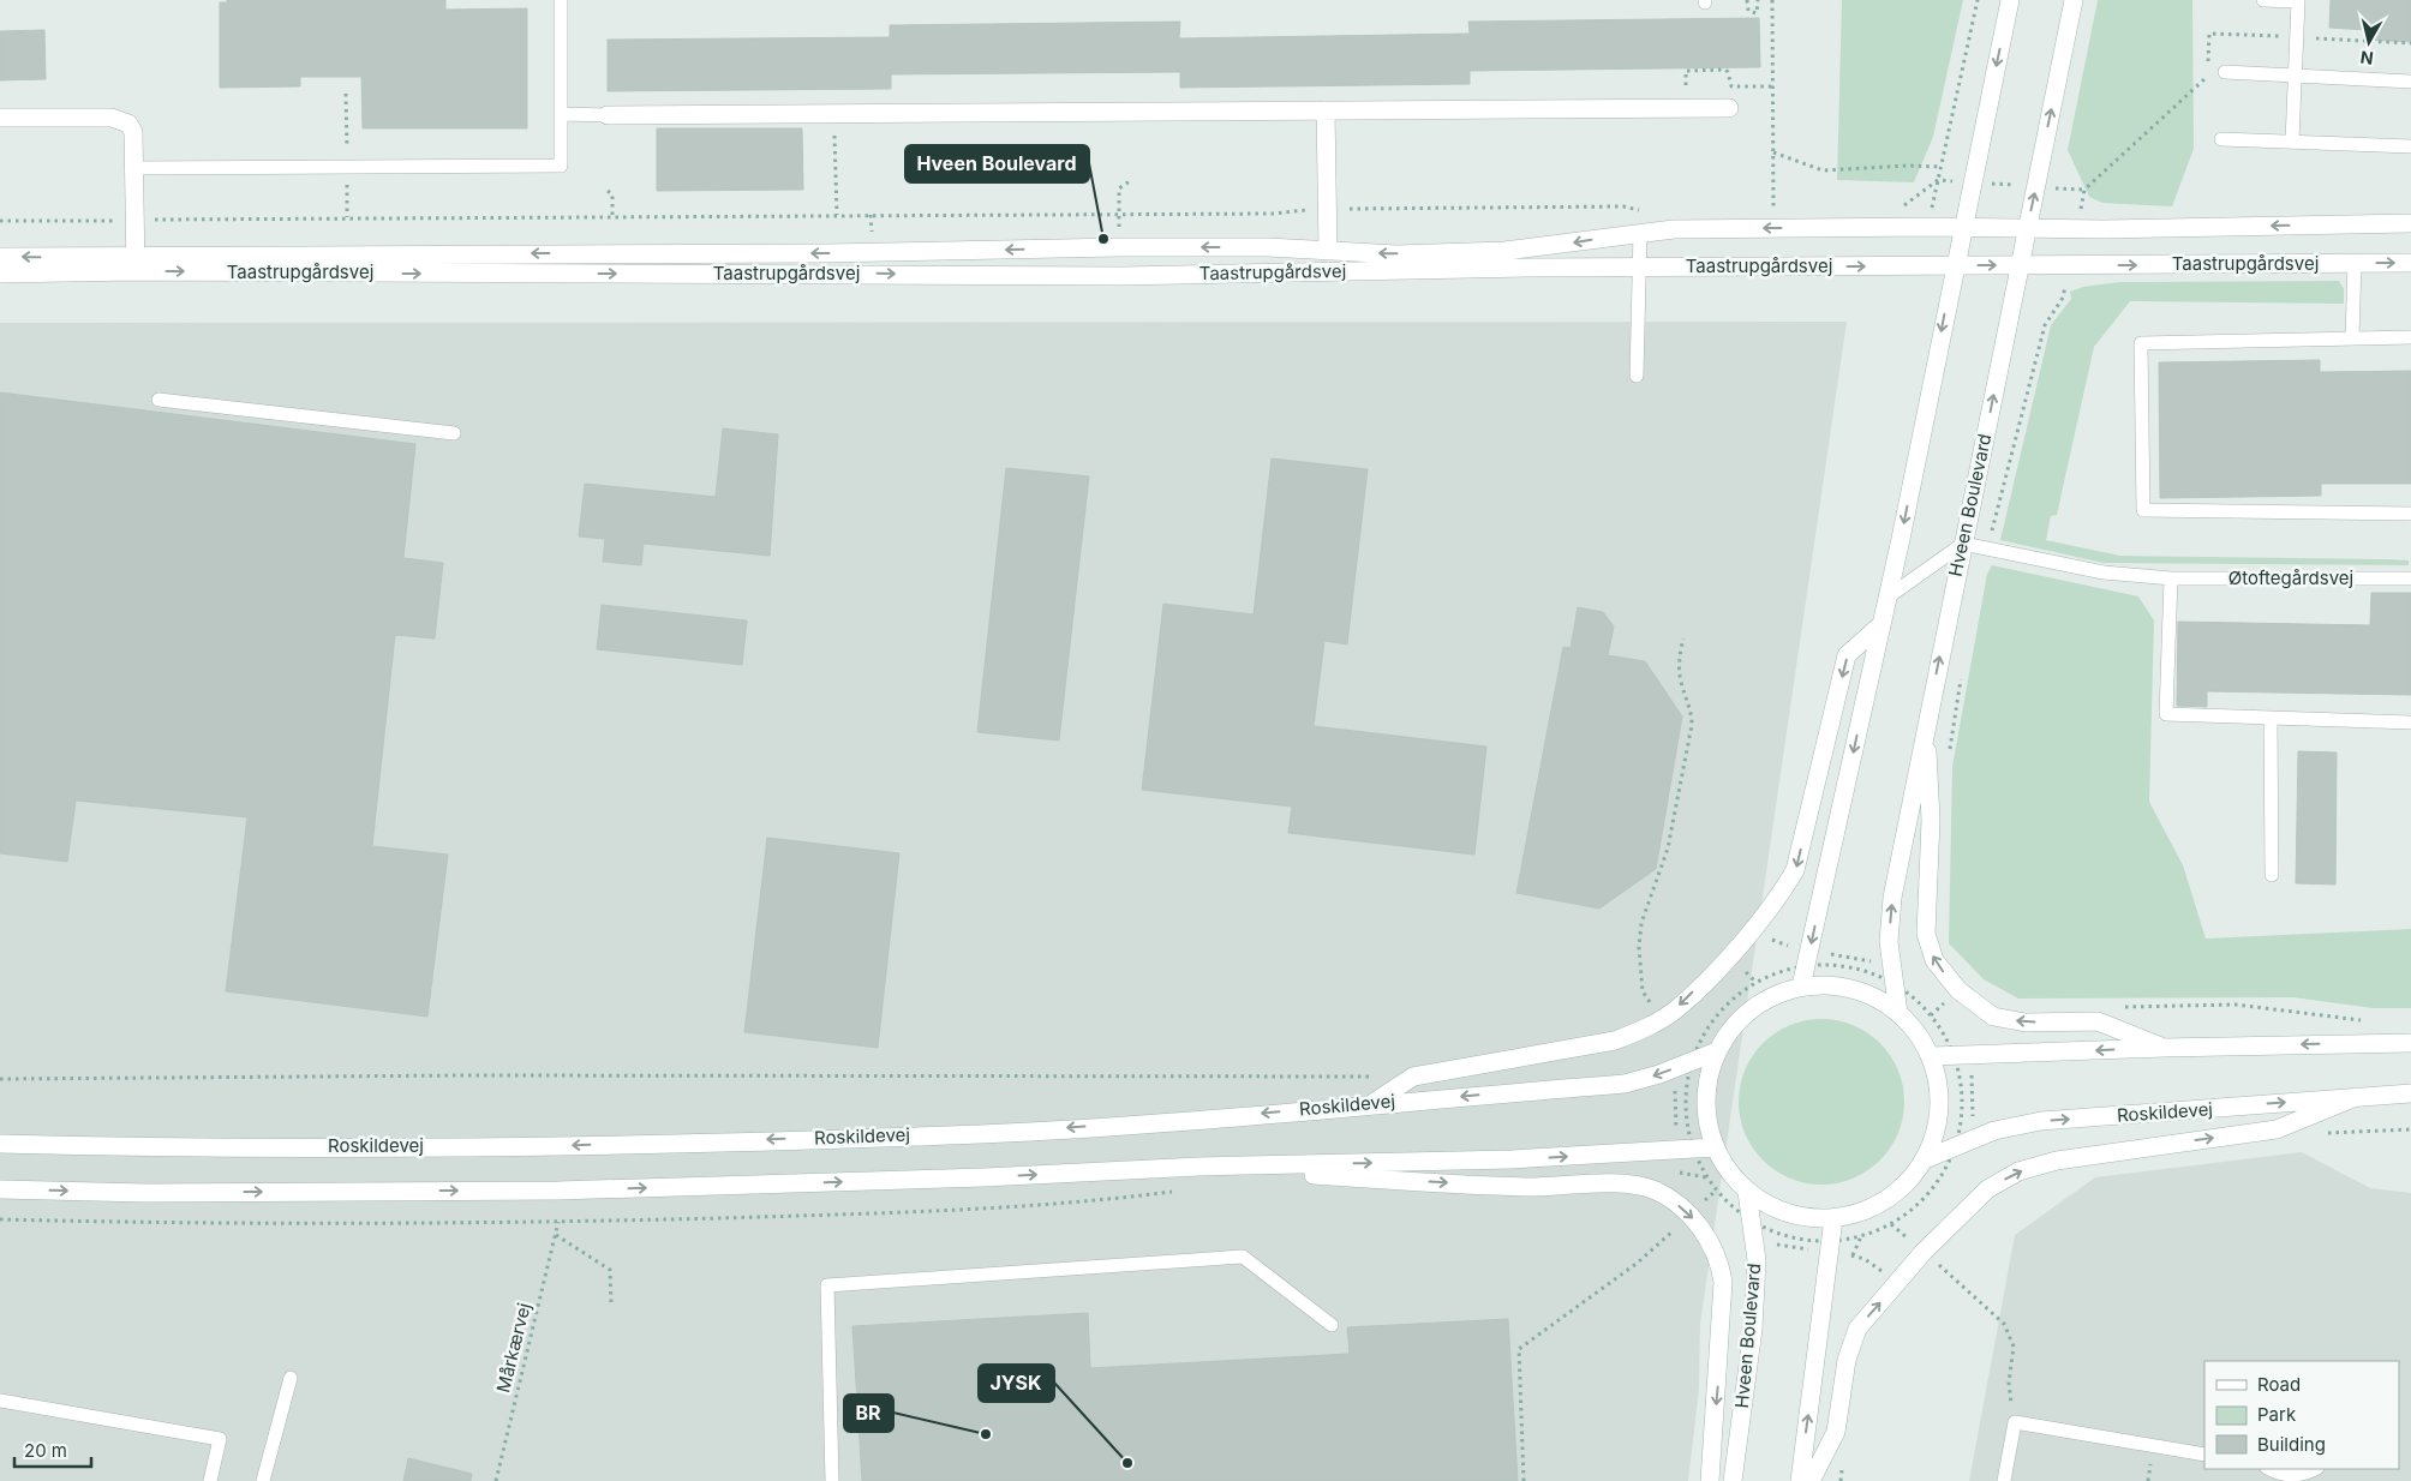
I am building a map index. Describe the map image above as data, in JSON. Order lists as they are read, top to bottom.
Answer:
{
  "streets": {
    "street": ["Taastrupgårdsvej", "Hveen Boulevard", "Roskildevej"],
    "lane": ["Øtoftegårdsvej"],
    "path": ["Mårkærvej"]
  },
  "crossings": [
    ["Taastrupgårdsvej", "Hveen Boulevard"],
    ["Hveen Boulevard", "Øtoftegårdsvej"]
  ],
  "places": ["Hveen Boulevard", "BR", "JYSK"],
  "legend": ["Road", "Park", "Building"],
  "scale_bar": "20 m",
  "north": "bottom"
}
